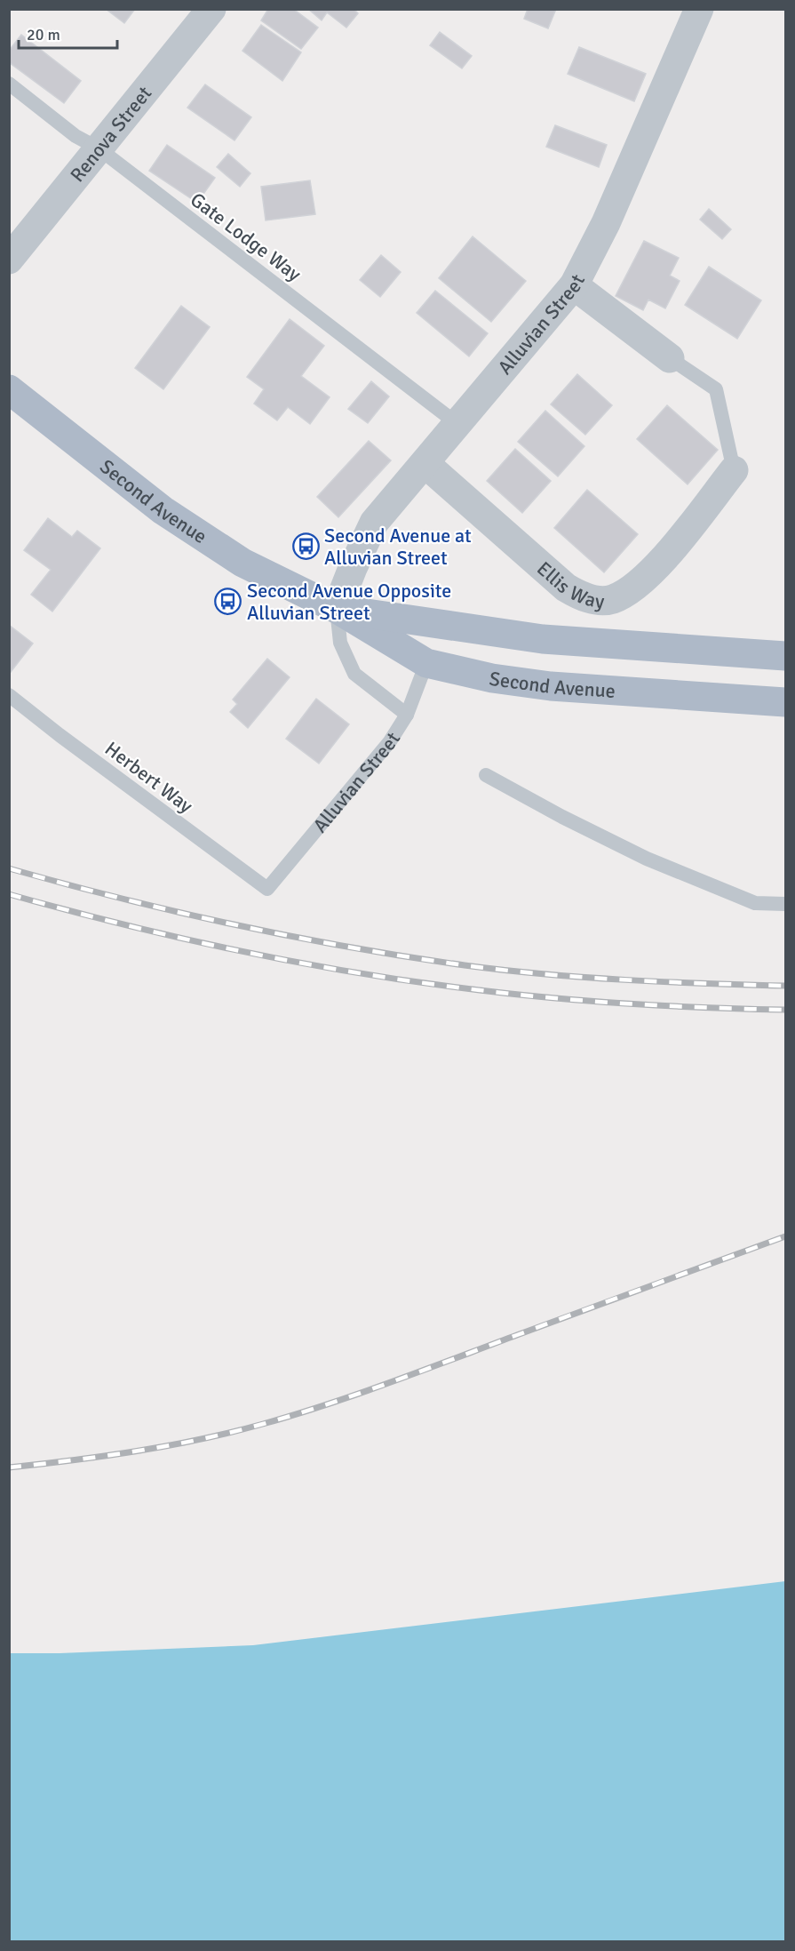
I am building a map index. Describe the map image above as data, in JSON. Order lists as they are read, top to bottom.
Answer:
{
  "streets": {
    "main road": ["Second Avenue"],
    "street": ["Renova Street", "Alluvian Street", "Ellis Way"],
    "lane": ["Gate Lodge Way", "Herbert Way"]
  },
  "crossings": [
    ["Renova Street", "Gate Lodge Way"],
    ["Gate Lodge Way", "Alluvian Street"],
    ["Alluvian Street", "Second Avenue"],
    ["Alluvian Street", "Ellis Way"],
    ["Alluvian Street", "Herbert Way"]
  ],
  "places": {
    "bus stop": ["Second Avenue at Alluvian Street", "Second Avenue Opposite Alluvian Street"]
  },
  "scale_bar": "20 m"
}
